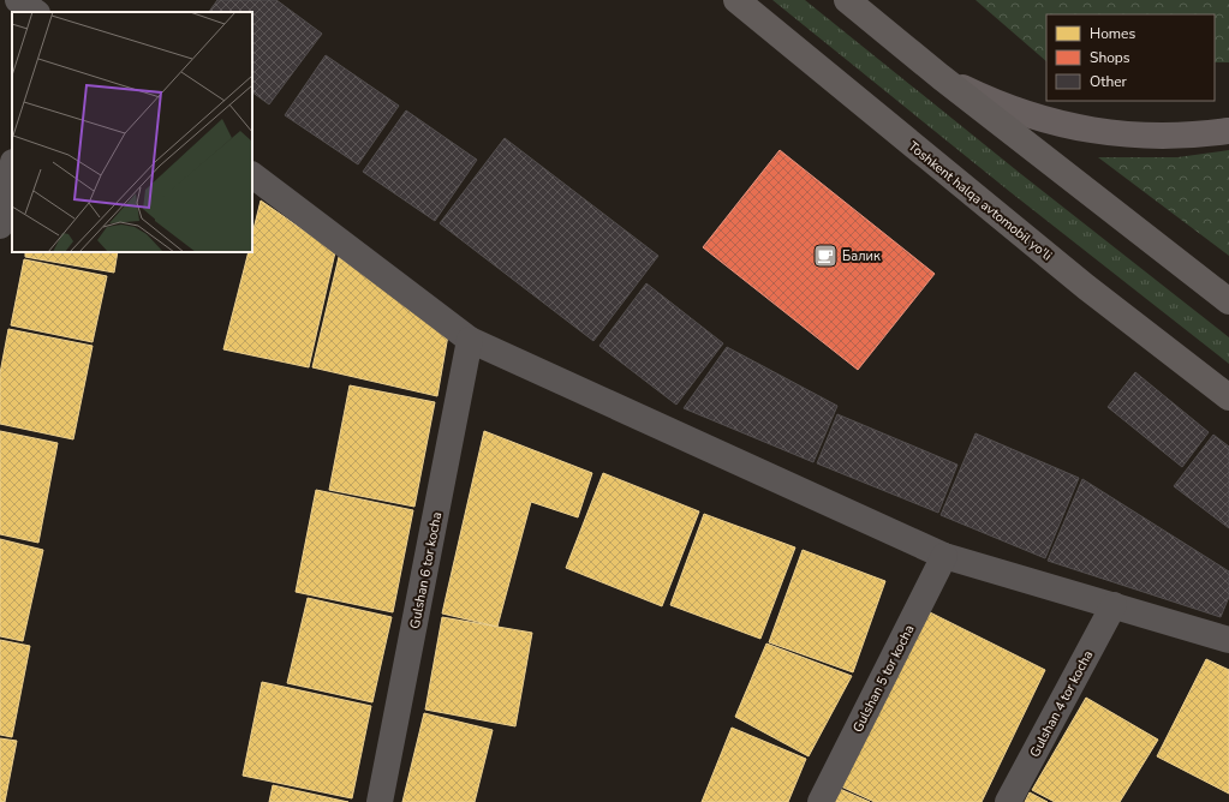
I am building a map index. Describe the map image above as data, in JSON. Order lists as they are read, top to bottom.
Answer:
{
  "streets": {
    "highway": ["Toshkent halqa avtomobil yo'li"],
    "street": ["Gulshan 6 tor kocha", "Gulshan 5 tor kocha", "Gulshan 4 tor kocha"]
  },
  "places": {
    "cafe": ["Балик"]
  },
  "legend": ["Homes", "Shops", "Other"]
}
